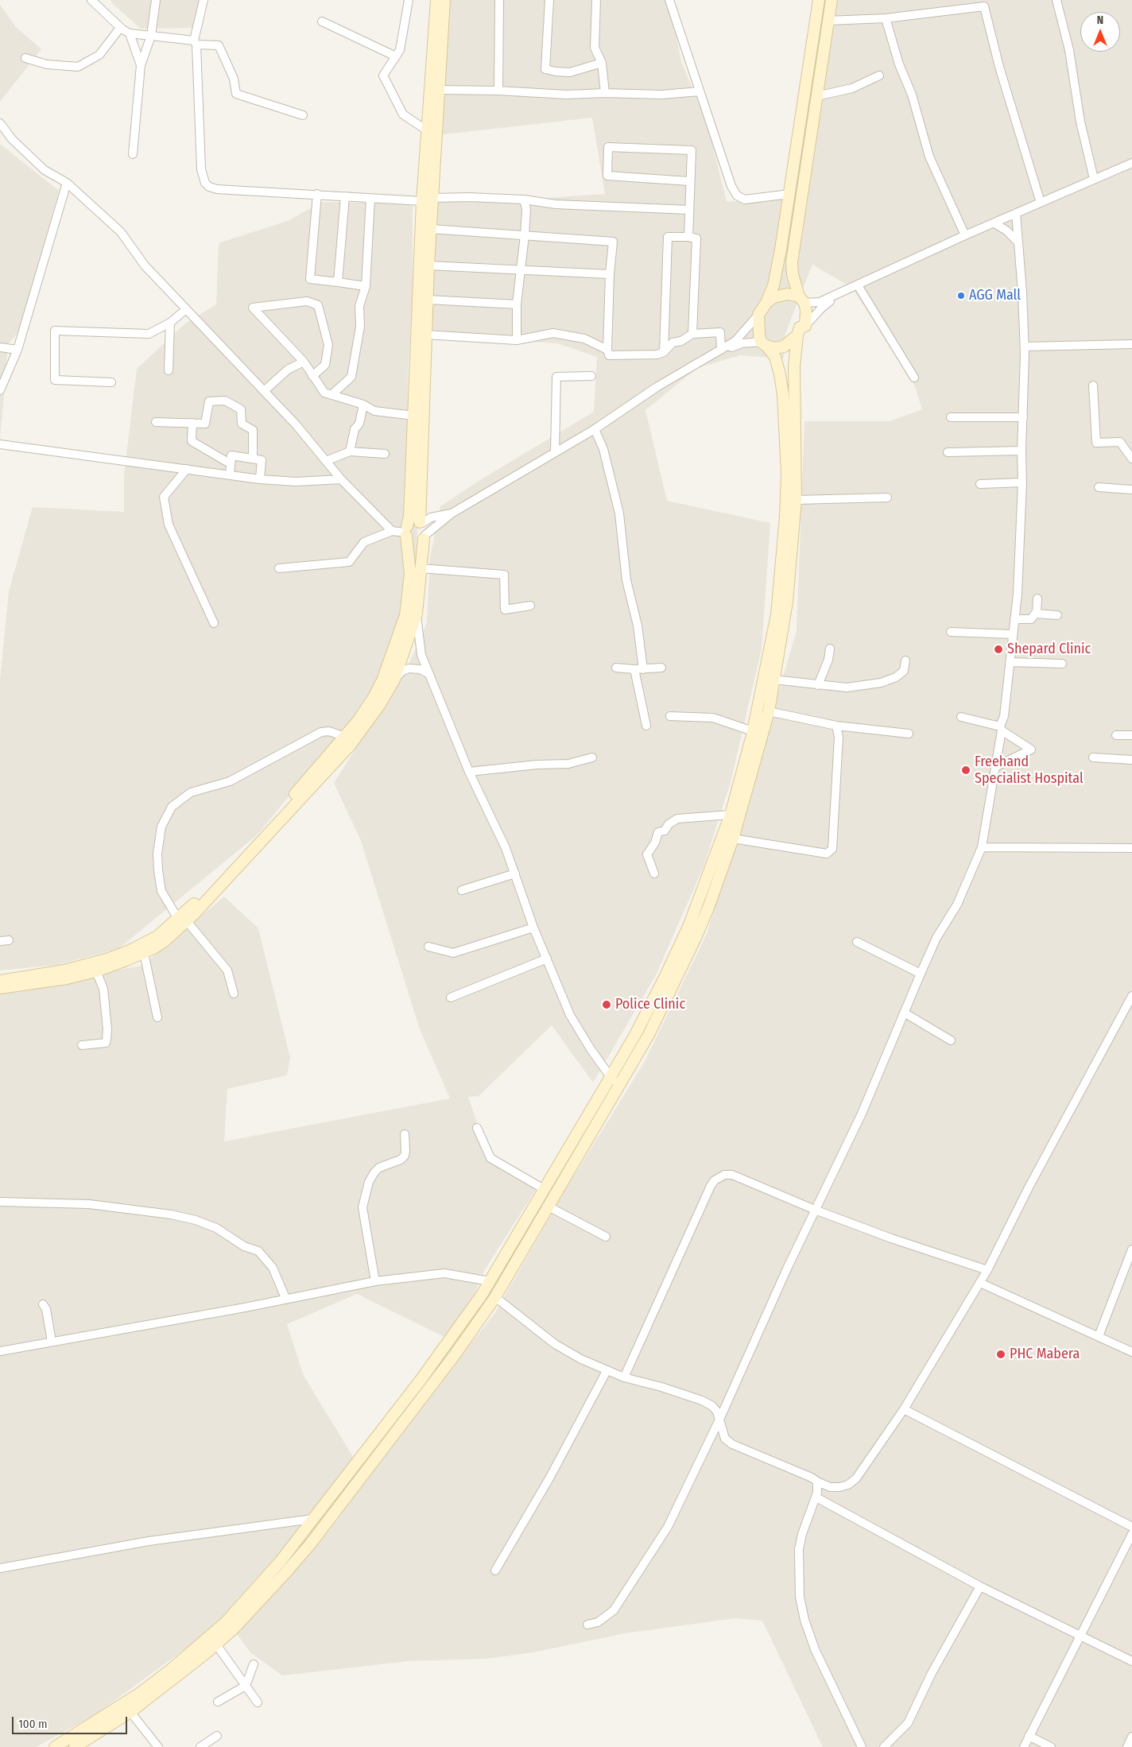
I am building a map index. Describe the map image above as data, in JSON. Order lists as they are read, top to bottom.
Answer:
{
  "places": [
    "AGG Mall",
    "Shepard Clinic",
    "Freehand Specialist Hospital",
    "Police Clinic",
    "PHC Mabera"
  ],
  "scale_bar": "100 m",
  "north": "top"
}
